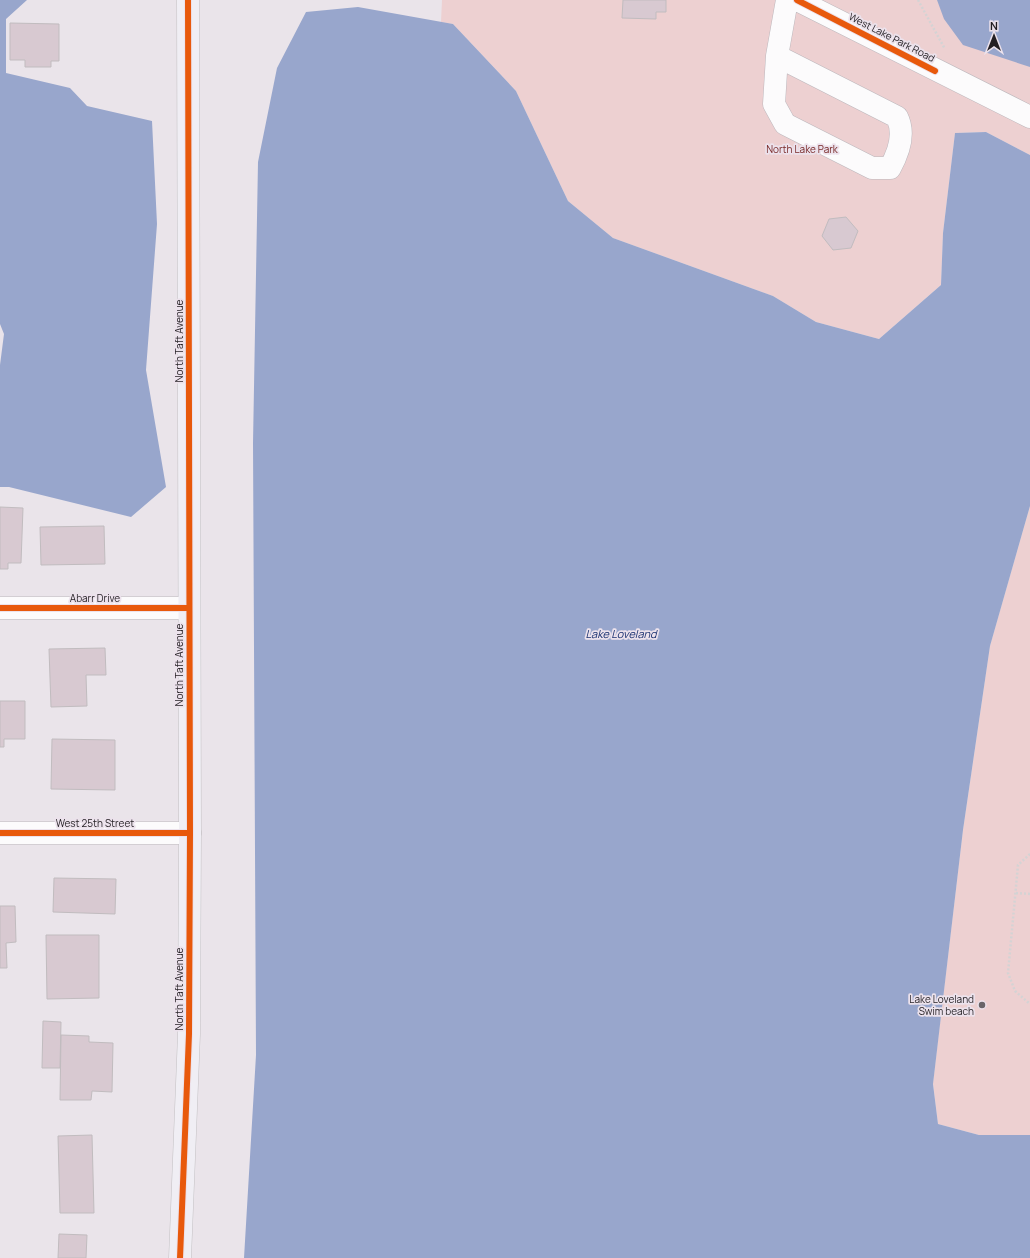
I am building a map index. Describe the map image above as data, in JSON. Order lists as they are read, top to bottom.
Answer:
{
  "streets": {
    "main road": ["North Taft Avenue"],
    "street": ["West Lake Park Road", "Abarr Drive", "West 25th Street"]
  },
  "crossings": [
    ["North Taft Avenue", "Abarr Drive"],
    ["North Taft Avenue", "West 25th Street"]
  ],
  "water": ["Lake Loveland"],
  "parks": ["North Lake Park"],
  "places": ["Lake Loveland Swim beach"],
  "north": "top"
}
